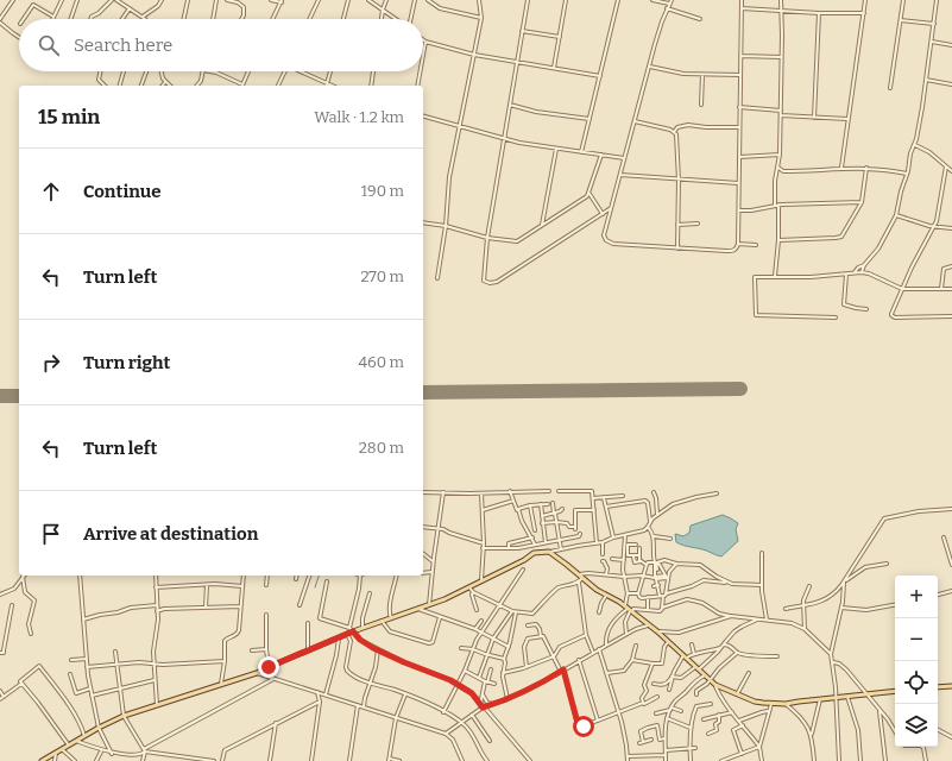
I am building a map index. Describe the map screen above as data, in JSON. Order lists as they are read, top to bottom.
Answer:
{
  "page": {
    "search": "Search here",
    "heading": ["15 min", "Walk · 1.2 km"],
    "list": [
      ["Continue", "190 m"],
      ["Turn left", "270 m"],
      ["Turn right", "460 m"],
      ["Turn left", "280 m"],
      "Arrive at destination"
    ],
    "map_buttons": ["+", "−"]
  }
}
